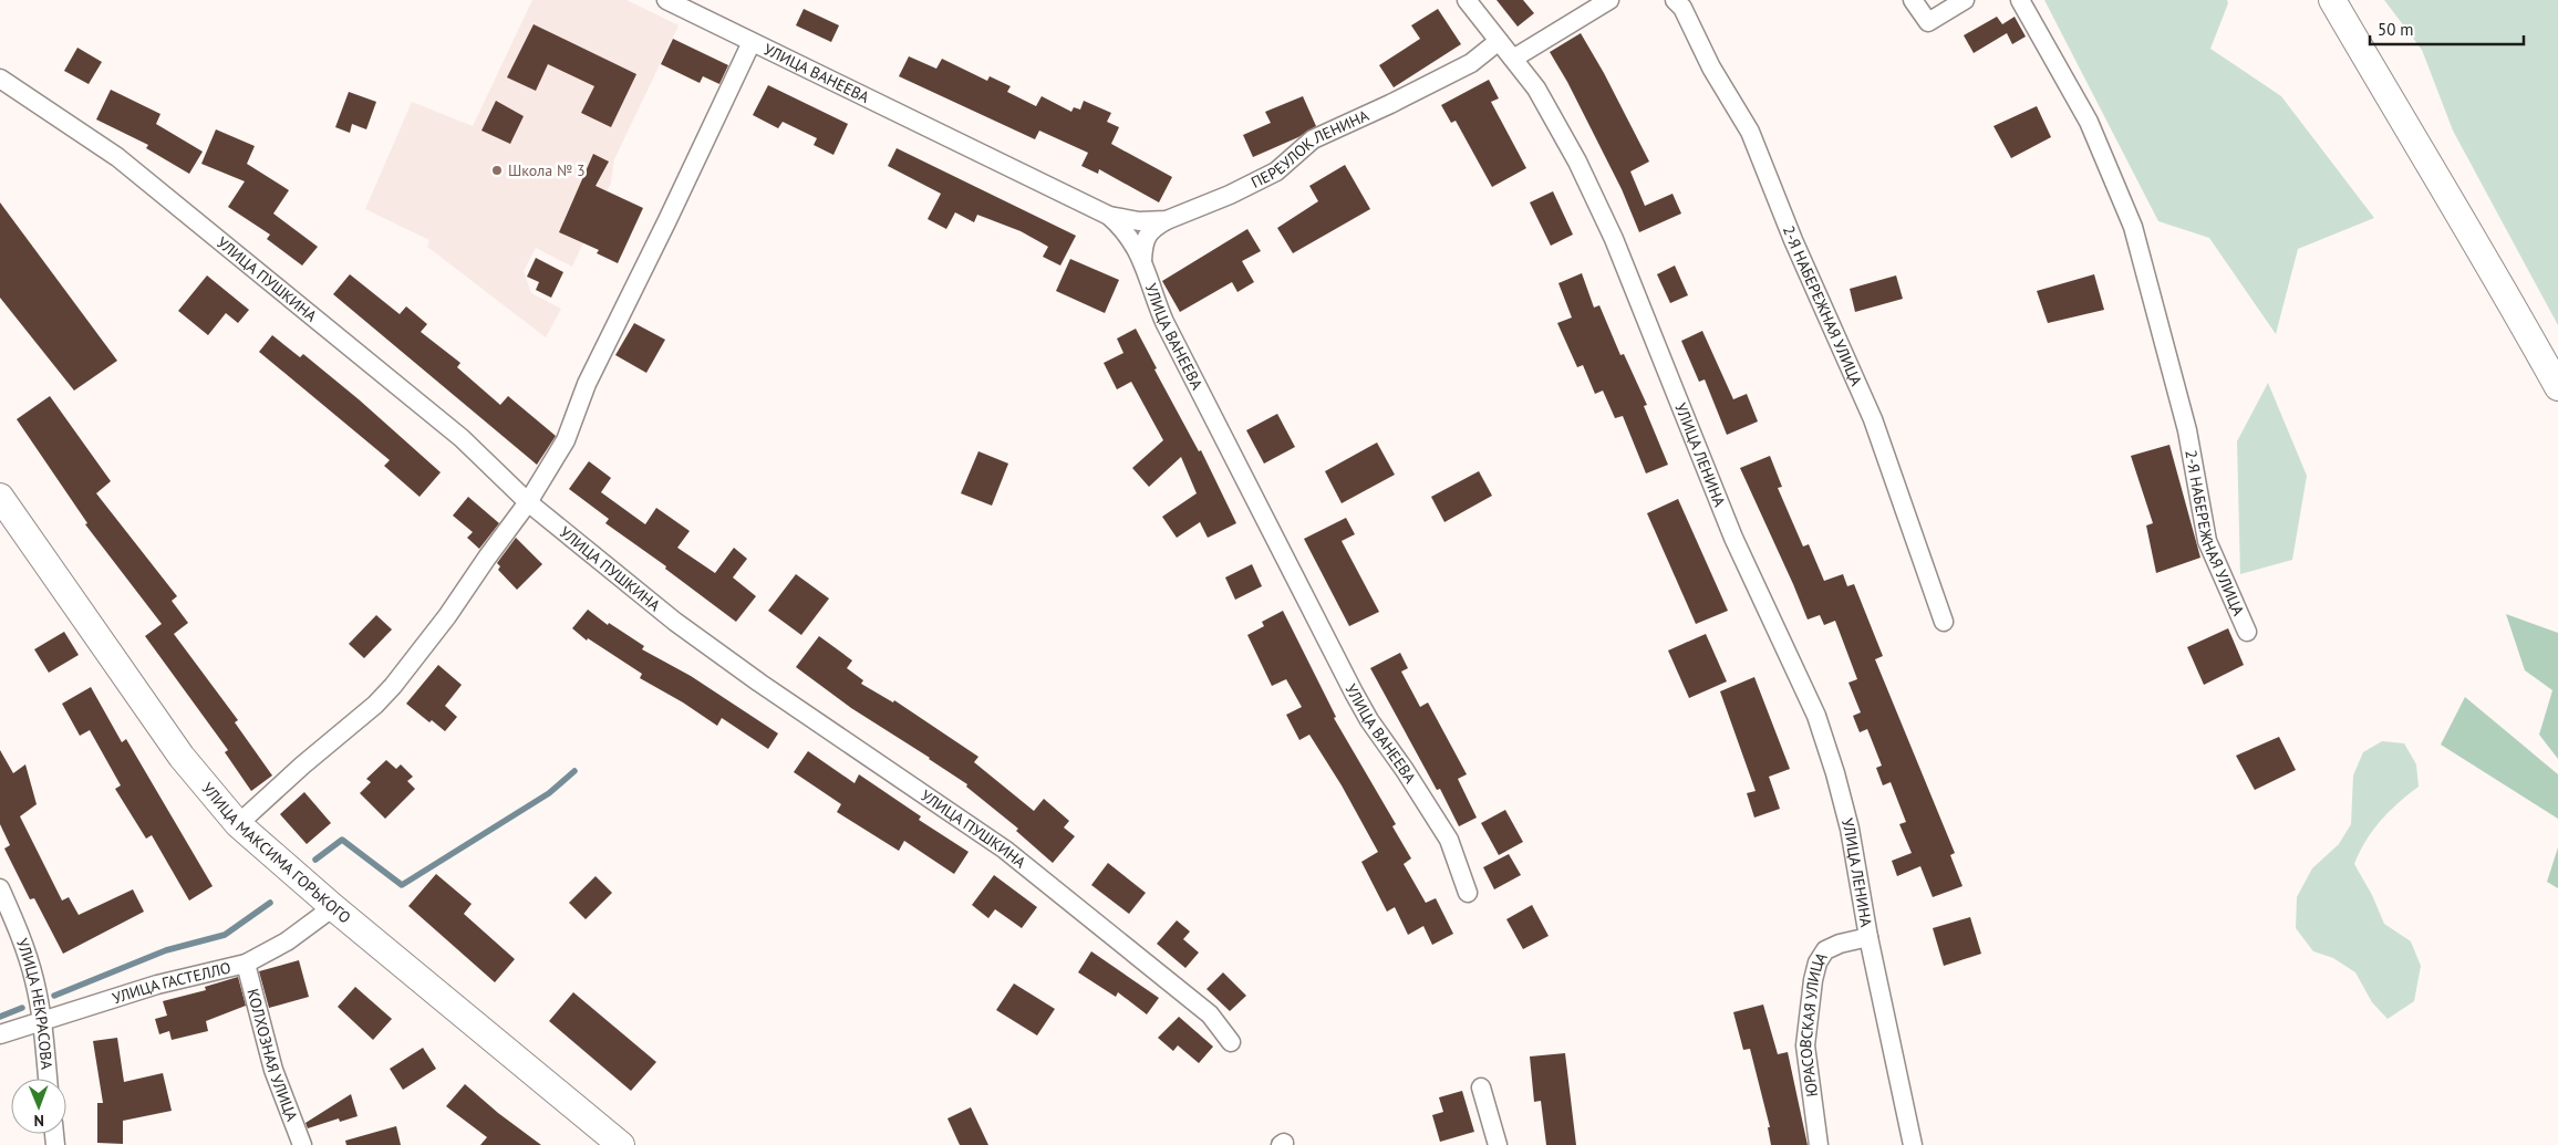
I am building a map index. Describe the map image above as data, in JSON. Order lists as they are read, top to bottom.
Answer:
{
  "streets": {
    "street": [
      "УЛИЦА ВАНЕЕВА",
      "ПЕРЕУЛОК ЛЕНИНА",
      "УЛИЦА ПУШКИНА",
      "2-Я НАБЕРЕЖНАЯ УЛИЦА",
      "УЛИЦА ЛЕНИНА",
      "УЛИЦА МАКСИМА ГОРЬКОГО",
      "УЛИЦА ГАСТЕЛЛО",
      "УЛИЦА НЕКРАСОВА",
      "ЮРАСОВСКАЯ УЛИЦА",
      "КОЛХОЗНАЯ УЛИЦА"
    ]
  },
  "crossings": [
    ["УЛИЦА ВАНЕЕВА", "ПЕРЕУЛОК ЛЕНИНА"],
    ["ПЕРЕУЛОК ЛЕНИНА", "УЛИЦА ЛЕНИНА"],
    ["УЛИЦА ЛЕНИНА", "ЮРАСОВСКАЯ УЛИЦА"],
    ["УЛИЦА МАКСИМА ГОРЬКОГО", "УЛИЦА ГАСТЕЛЛО"],
    ["УЛИЦА ГАСТЕЛЛО", "УЛИЦА НЕКРАСОВА"],
    ["УЛИЦА ГАСТЕЛЛО", "КОЛХОЗНАЯ УЛИЦА"]
  ],
  "places": ["Школа № 3"],
  "scale_bar": "50 m",
  "north": "bottom"
}
